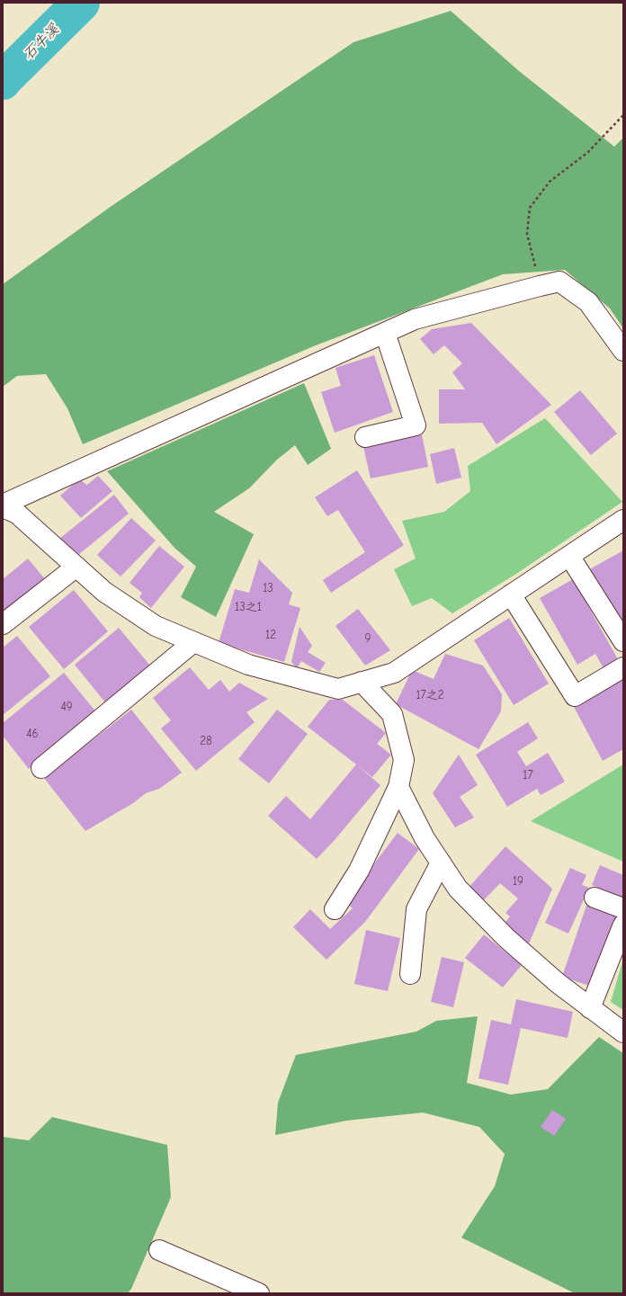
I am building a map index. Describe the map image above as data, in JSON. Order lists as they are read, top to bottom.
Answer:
{
  "water": ["石牛溪"],
  "house_numbers": [
    "13",
    "13之1",
    "12",
    "9",
    "17之2",
    "49",
    "46",
    "28",
    "17",
    "19"
  ]
}
